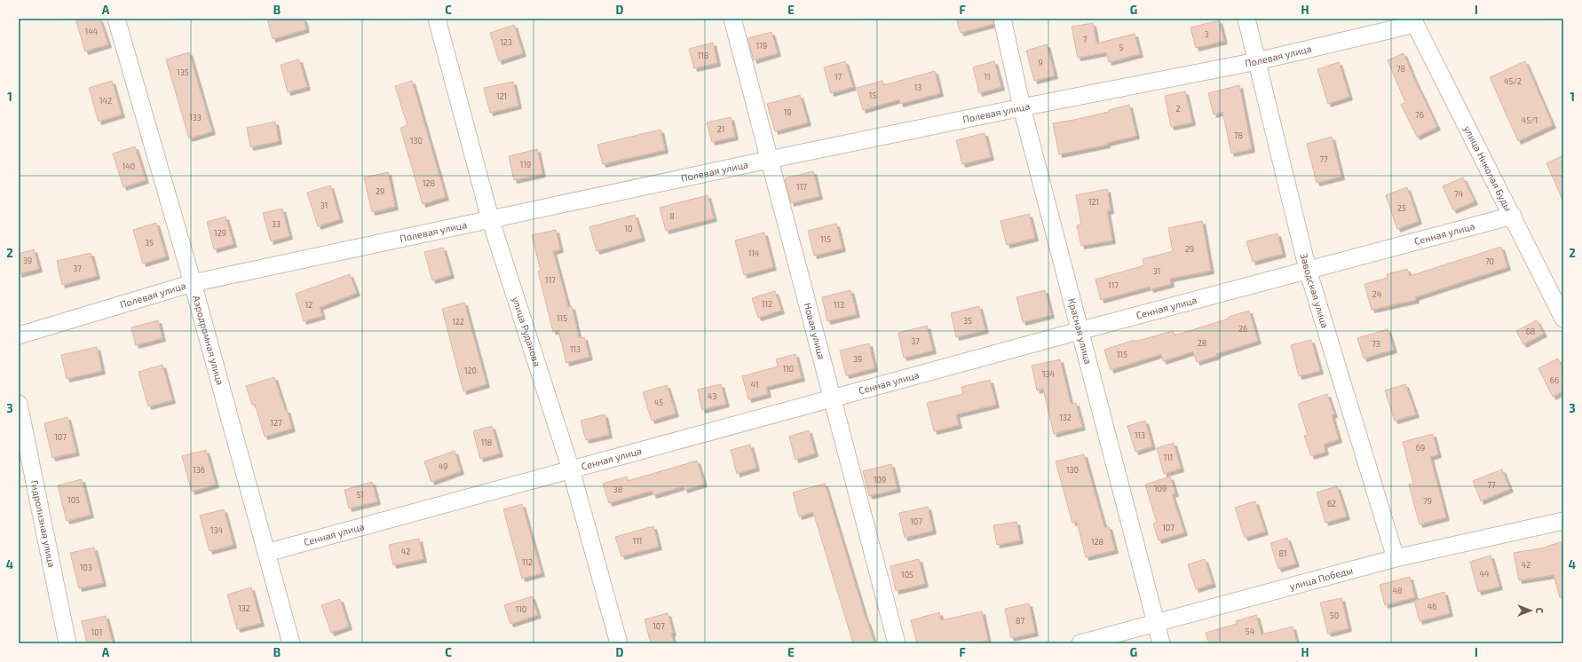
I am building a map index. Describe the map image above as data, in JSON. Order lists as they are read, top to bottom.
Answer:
{
  "streets": {
    "street": [
      "Полевая улица",
      "улица Николая Буды",
      "Сенная улица",
      "Заводская улица",
      "улица Рудакова",
      "Новая улица",
      "Красная улица",
      "Аэродромная улица",
      "Гидролизная улица",
      "улица Победы"
    ]
  },
  "crossings": [
    ["Полевая улица", "улица Николая Буды"],
    ["Полевая улица", "Заводская улица"],
    ["Полевая улица", "улица Рудакова"],
    ["Полевая улица", "Новая улица"],
    ["Полевая улица", "Красная улица"],
    ["Полевая улица", "Аэродромная улица"],
    ["улица Николая Буды", "Сенная улица"],
    ["Сенная улица", "Заводская улица"],
    ["Сенная улица", "улица Рудакова"],
    ["Сенная улица", "Новая улица"],
    ["Сенная улица", "Красная улица"],
    ["Сенная улица", "Аэродромная улица"],
    ["Заводская улица", "улица Победы"],
    ["Красная улица", "улица Победы"]
  ],
  "house_numbers": [
    "144",
    "3",
    "7",
    "123",
    "119",
    "5",
    "118",
    "9",
    "78",
    "135",
    "17",
    "11",
    "45/2",
    "13",
    "15",
    "121",
    "142",
    "2",
    "19",
    "76",
    "133",
    "45/1",
    "21",
    "78",
    "130",
    "77",
    "119",
    "140",
    "128",
    "117",
    "29",
    "74",
    "121",
    "31",
    "25",
    "8",
    "33",
    "10",
    "129",
    "115",
    "35",
    "29",
    "114",
    "39",
    "70",
    "37",
    "31",
    "117",
    "117",
    "24",
    "112",
    "12",
    "113",
    "115",
    "35",
    "122",
    "26",
    "68",
    "37",
    "28",
    "73",
    "113",
    "115",
    "39",
    "110",
    "120",
    "134",
    "66",
    "41",
    "43",
    "45",
    "132",
    "127",
    "113",
    "107",
    "118",
    "69",
    "111",
    "49",
    "136",
    "130",
    "109",
    "77",
    "109",
    "38",
    "51",
    "105",
    "79",
    "62",
    "107",
    "107",
    "134",
    "111",
    "128",
    "42",
    "81",
    "112",
    "42",
    "103",
    "44",
    "105",
    "48",
    "46",
    "132",
    "110",
    "50",
    "87",
    "107",
    "54",
    "101"
  ],
  "north": "right",
  "grid": {
    "columns": [
      "A",
      "B",
      "C",
      "D",
      "E",
      "F",
      "G",
      "H",
      "I"
    ],
    "rows": [
      "1",
      "2",
      "3",
      "4"
    ]
  }
}
